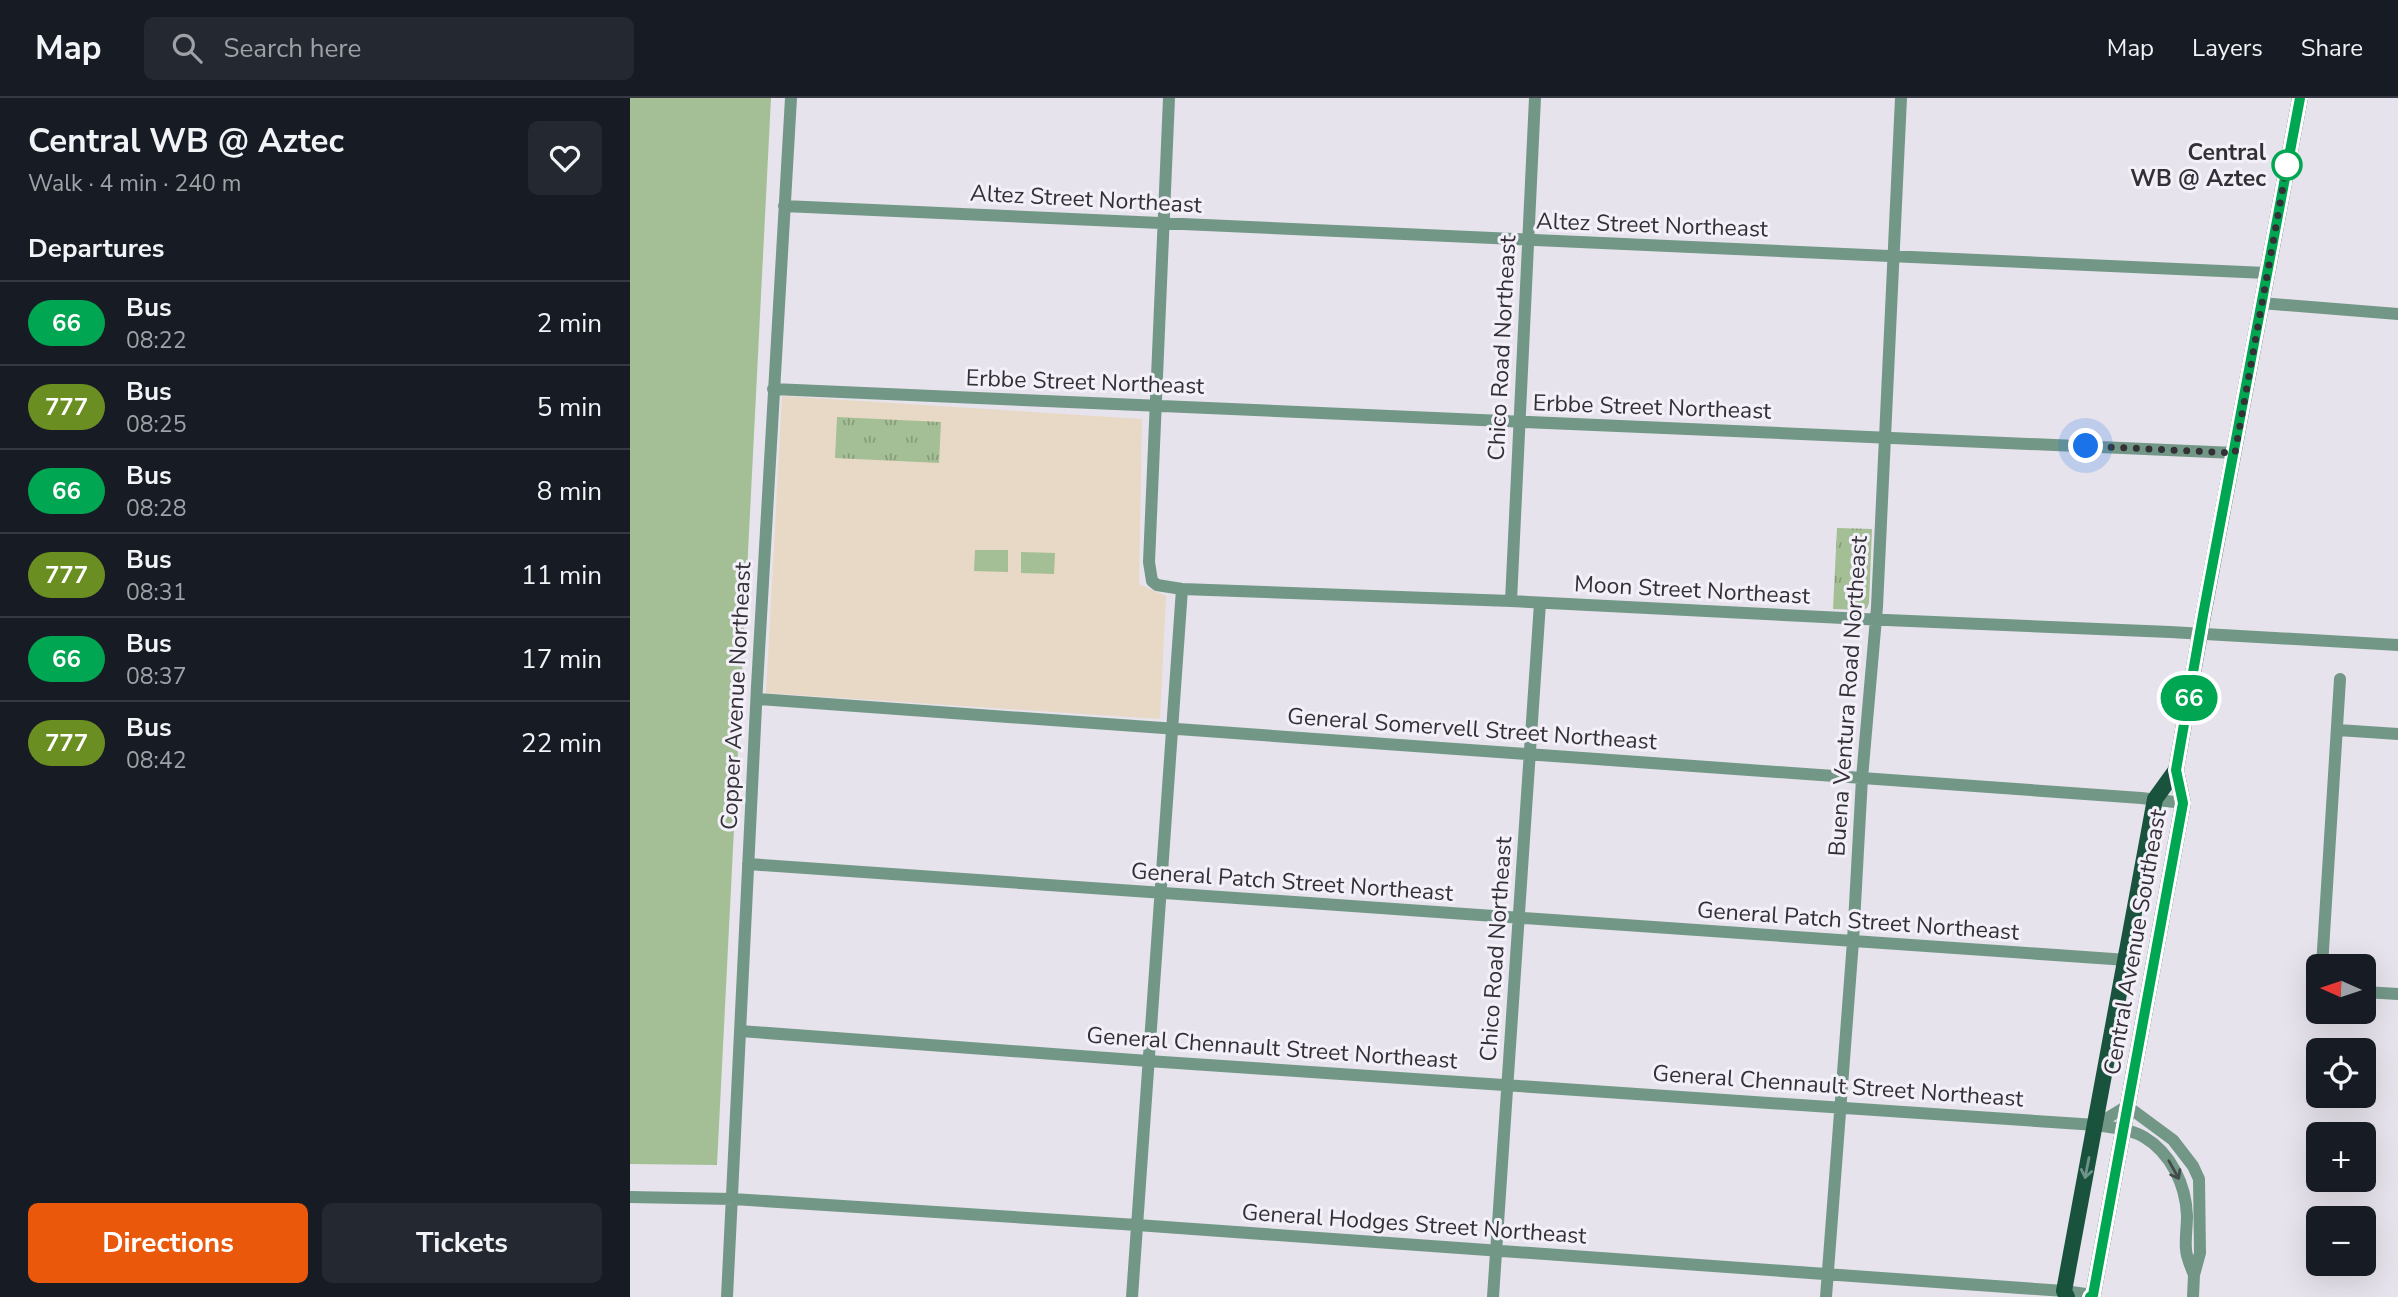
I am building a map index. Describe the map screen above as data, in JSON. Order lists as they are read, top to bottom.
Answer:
{
  "streets": {
    "main road": ["Central Avenue Southeast"],
    "street": [
      "Altez Street Northeast",
      "Chico Road Northeast",
      "Erbbe Street Northeast",
      "Moon Street Northeast",
      "Copper Avenue Northeast",
      "Buena Ventura Road Northeast",
      "General Somervell Street Northeast",
      "General Patch Street Northeast",
      "General Chennault Street Northeast",
      "General Hodges Street Northeast"
    ]
  },
  "crossings": [
    ["Altez Street Northeast", "Chico Road Northeast"],
    ["Altez Street Northeast", "Copper Avenue Northeast"],
    ["Altez Street Northeast", "Buena Ventura Road Northeast"],
    ["Altez Street Northeast", "Central Avenue Southeast"],
    ["Chico Road Northeast", "Erbbe Street Northeast"],
    ["Chico Road Northeast", "Moon Street Northeast"],
    ["Chico Road Northeast", "General Somervell Street Northeast"],
    ["Chico Road Northeast", "General Patch Street Northeast"],
    ["Chico Road Northeast", "General Chennault Street Northeast"],
    ["Chico Road Northeast", "General Hodges Street Northeast"],
    ["Erbbe Street Northeast", "Moon Street Northeast"],
    ["Erbbe Street Northeast", "Copper Avenue Northeast"],
    ["Erbbe Street Northeast", "Buena Ventura Road Northeast"],
    ["Erbbe Street Northeast", "Central Avenue Southeast"],
    ["Moon Street Northeast", "Buena Ventura Road Northeast"],
    ["Moon Street Northeast", "Central Avenue Southeast"],
    ["Copper Avenue Northeast", "General Somervell Street Northeast"],
    ["Copper Avenue Northeast", "General Patch Street Northeast"],
    ["Copper Avenue Northeast", "General Chennault Street Northeast"],
    ["Copper Avenue Northeast", "General Hodges Street Northeast"],
    ["Buena Ventura Road Northeast", "General Somervell Street Northeast"],
    ["Buena Ventura Road Northeast", "General Patch Street Northeast"],
    ["Buena Ventura Road Northeast", "General Chennault Street Northeast"],
    ["Buena Ventura Road Northeast", "General Hodges Street Northeast"],
    ["General Somervell Street Northeast", "Central Avenue Southeast"],
    ["Central Avenue Southeast", "General Chennault Street Northeast"],
    ["Central Avenue Southeast", "General Hodges Street Northeast"]
  ],
  "places": ["Central WB @ Aztec"],
  "lines": ["bus line 66"],
  "north": "left",
  "page": {
    "header": "Map",
    "search": "Search here",
    "nav": ["Map", "Layers", "Share"],
    "heading": [
      ["Central WB @ Aztec", "Walk · 4 min · 240 m"],
      "Departures"
    ],
    "on_map": "66",
    "list": [
      {
        "mark": "66",
        "name": "Bus",
        "note": "08:22",
        "value": "2 min"
      },
      {
        "mark": "777",
        "name": "Bus",
        "note": "08:25",
        "value": "5 min"
      },
      {
        "mark": "66",
        "name": "Bus",
        "note": "08:28",
        "value": "8 min"
      },
      {
        "mark": "777",
        "name": "Bus",
        "note": "08:31",
        "value": "11 min"
      },
      {
        "mark": "66",
        "name": "Bus",
        "note": "08:37",
        "value": "17 min"
      },
      {
        "mark": "777",
        "name": "Bus",
        "note": "08:42",
        "value": "22 min"
      }
    ],
    "map_buttons": ["+", "−"],
    "buttons": ["Directions", "Tickets"]
  }
}
